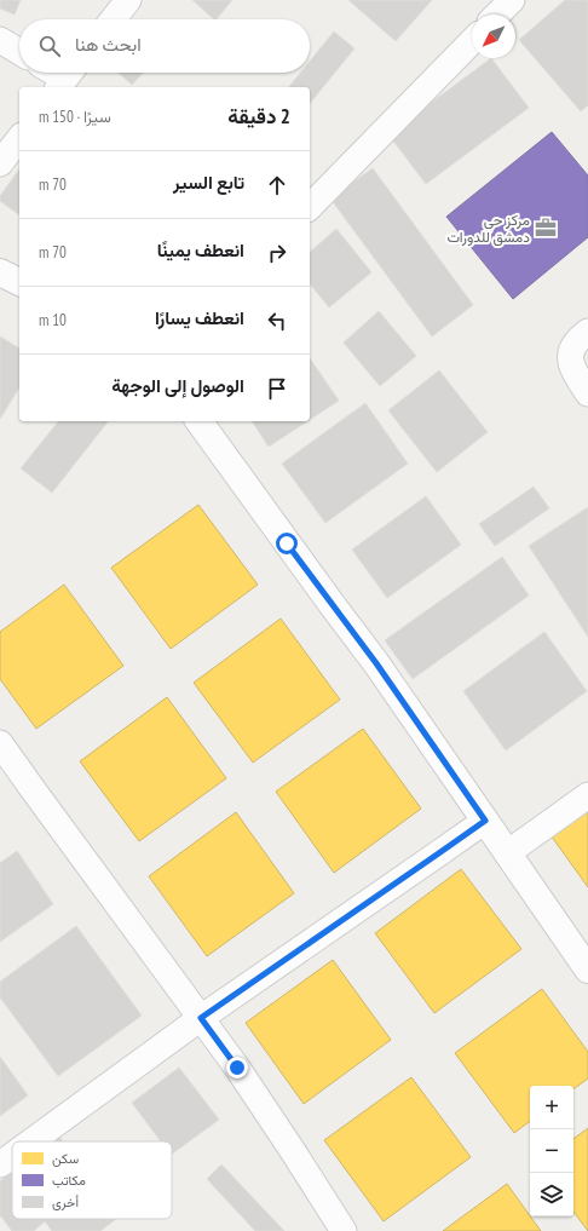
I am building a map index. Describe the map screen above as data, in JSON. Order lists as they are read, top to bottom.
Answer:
{
  "places": {
    "office": ["مركز حي دمشق للدورات"]
  },
  "legend": ["سكن", "مكاتب", "أخرى"],
  "north": "bottom left",
  "page": {
    "search": "ابحث هنا",
    "heading": ["2 دقيقة", "سيرًا · 150 m"],
    "list": [
      ["تابع السير", "70 m"],
      ["انعطف يمينًا", "70 m"],
      ["انعطف يسارًا", "10 m"],
      "الوصول إلى الوجهة"
    ],
    "map_buttons": ["+", "−"]
  }
}
